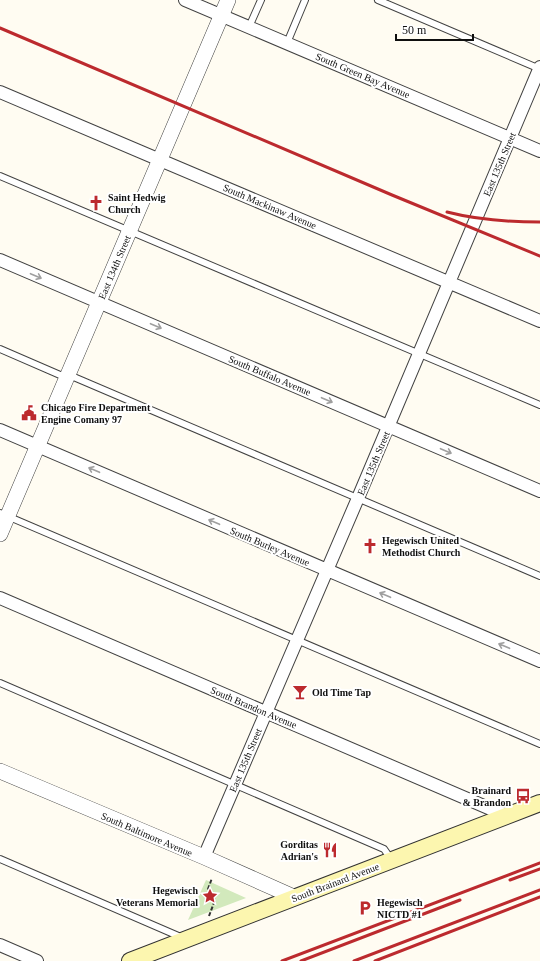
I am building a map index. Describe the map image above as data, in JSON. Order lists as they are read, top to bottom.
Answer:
{
  "streets": {
    "main road": ["South Brainard Avenue"],
    "street": [
      "South Green Bay Avenue",
      "East 135th Street",
      "South Mackinaw Avenue",
      "East 134th Street",
      "South Buffalo Avenue",
      "South Burley Avenue",
      "South Brandon Avenue",
      "South Baltimore Avenue"
    ]
  },
  "crossings": [
    ["South Green Bay Avenue", "East 135th Street"],
    ["South Green Bay Avenue", "East 134th Street"],
    ["East 135th Street", "South Mackinaw Avenue"],
    ["East 135th Street", "South Buffalo Avenue"],
    ["East 135th Street", "South Burley Avenue"],
    ["East 135th Street", "South Brandon Avenue"],
    ["East 135th Street", "South Baltimore Avenue"],
    ["South Mackinaw Avenue", "East 134th Street"],
    ["East 134th Street", "South Buffalo Avenue"],
    ["East 134th Street", "South Burley Avenue"],
    ["South Brandon Avenue", "South Brainard Avenue"],
    ["South Baltimore Avenue", "South Brainard Avenue"]
  ],
  "one_way": ["South Buffalo Avenue", "South Burley Avenue"],
  "places": {
    "church": ["Saint Hedwig Church", "Hegewisch United Methodist Church"],
    "public building": ["Chicago Fire Department Engine Comany 97"],
    "bar": ["Old Time Tap"],
    "bus stop": ["Brainard & Brandon"],
    "restaurant": ["Gorditas Adrian's"],
    "place": ["Hegewisch Veterans Memorial"],
    "parking": ["Hegewisch NICTD #1"]
  },
  "scale_bar": "50 m"
}
